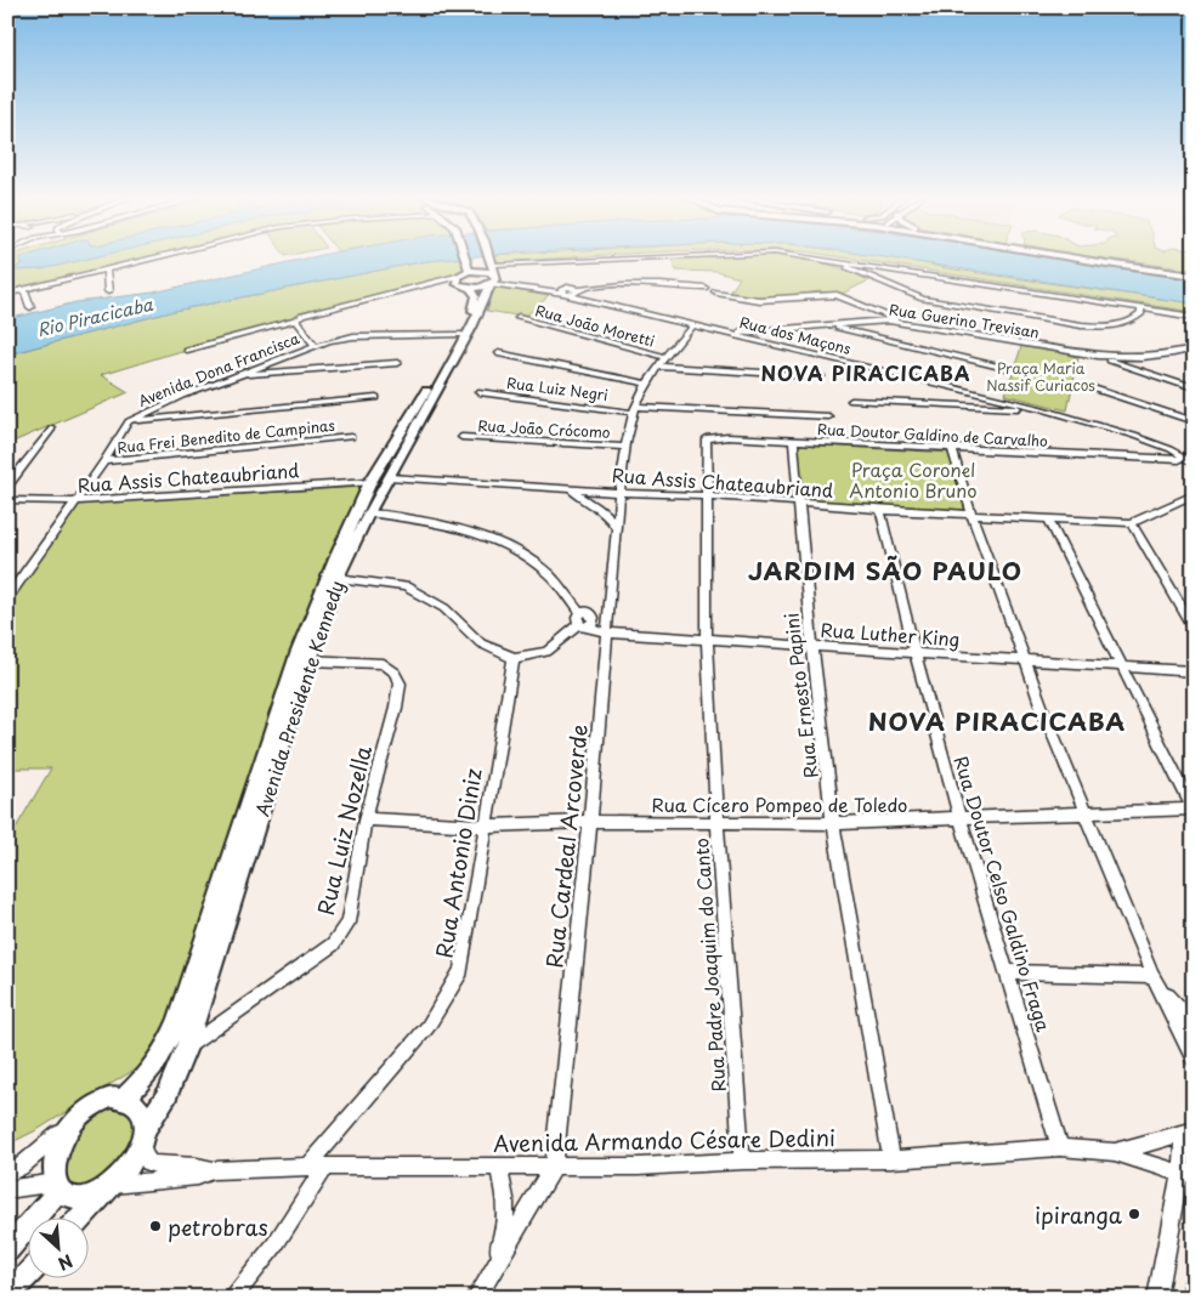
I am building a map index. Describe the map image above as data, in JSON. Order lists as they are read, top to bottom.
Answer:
{
  "streets": {
    "main road": ["Avenida Presidente Kennedy"],
    "street": [
      "Rua Guerino Trevisan",
      "Rua João Moretti",
      "Rua dos Maçons",
      "Avenida Dona Francisca",
      "Rua Luiz Negri",
      "Rua João Crócomo",
      "Rua Doutor Galdino de Carvalho",
      "Rua Frei Benedito de Campinas",
      "Rua Assis Chateaubriand",
      "Rua Luther King",
      "Rua Ernesto Papini",
      "Rua Cícero Pompeo de Toledo",
      "Rua Luiz Nozella",
      "Rua Cardeal Arcoverde",
      "Rua Antonio Diniz",
      "Rua Doutor Celso Galdino Fraga",
      "Rua Padre Joaquim do Canto",
      "Avenida Armando Césare Dedini"
    ]
  },
  "crossings": [
    ["Rua Guerino Trevisan", "Rua dos Maçons"],
    ["Rua João Moretti", "Rua Cardeal Arcoverde"],
    ["Rua dos Maçons", "Rua Doutor Galdino de Carvalho"],
    ["Rua dos Maçons", "Avenida Presidente Kennedy"],
    ["Rua dos Maçons", "Rua Cardeal Arcoverde"],
    ["Avenida Dona Francisca", "Rua Frei Benedito de Campinas"],
    ["Avenida Dona Francisca", "Rua Assis Chateaubriand"],
    ["Avenida Dona Francisca", "Avenida Presidente Kennedy"],
    ["Rua Luiz Negri", "Rua Cardeal Arcoverde"],
    ["Rua João Crócomo", "Rua Cardeal Arcoverde"],
    ["Rua Doutor Galdino de Carvalho", "Rua Ernesto Papini"],
    ["Rua Doutor Galdino de Carvalho", "Rua Padre Joaquim do Canto"],
    ["Rua Assis Chateaubriand", "Rua Ernesto Papini"],
    ["Rua Assis Chateaubriand", "Avenida Presidente Kennedy"],
    ["Rua Assis Chateaubriand", "Rua Cardeal Arcoverde"],
    ["Rua Assis Chateaubriand", "Rua Doutor Celso Galdino Fraga"],
    ["Rua Assis Chateaubriand", "Rua Padre Joaquim do Canto"],
    ["Rua Luther King", "Rua Ernesto Papini"],
    ["Rua Luther King", "Rua Cardeal Arcoverde"],
    ["Rua Luther King", "Rua Doutor Celso Galdino Fraga"],
    ["Rua Luther King", "Rua Padre Joaquim do Canto"],
    ["Rua Ernesto Papini", "Rua Cícero Pompeo de Toledo"],
    ["Rua Ernesto Papini", "Avenida Armando Césare Dedini"],
    ["Avenida Presidente Kennedy", "Rua Luiz Nozella"],
    ["Avenida Presidente Kennedy", "Avenida Armando Césare Dedini"],
    ["Rua Cícero Pompeo de Toledo", "Rua Luiz Nozella"],
    ["Rua Cícero Pompeo de Toledo", "Rua Cardeal Arcoverde"],
    ["Rua Cícero Pompeo de Toledo", "Rua Antonio Diniz"],
    ["Rua Cícero Pompeo de Toledo", "Rua Doutor Celso Galdino Fraga"],
    ["Rua Cícero Pompeo de Toledo", "Rua Padre Joaquim do Canto"],
    ["Rua Cardeal Arcoverde", "Avenida Armando Césare Dedini"],
    ["Rua Antonio Diniz", "Avenida Armando Césare Dedini"],
    ["Rua Doutor Celso Galdino Fraga", "Avenida Armando Césare Dedini"],
    ["Rua Padre Joaquim do Canto", "Avenida Armando Césare Dedini"]
  ],
  "districts": ["NOVA PIRACICABA", "JARDIM SÃO PAULO", "NOVA PIRACICABA"],
  "water": ["Rio Piracicaba"],
  "parks": ["Praça Maria Nassif Curiacos", "Praça Coronel Antonio Bruno"],
  "places": ["ipiranga", "petrobras"],
  "north": "bottom right"
}
